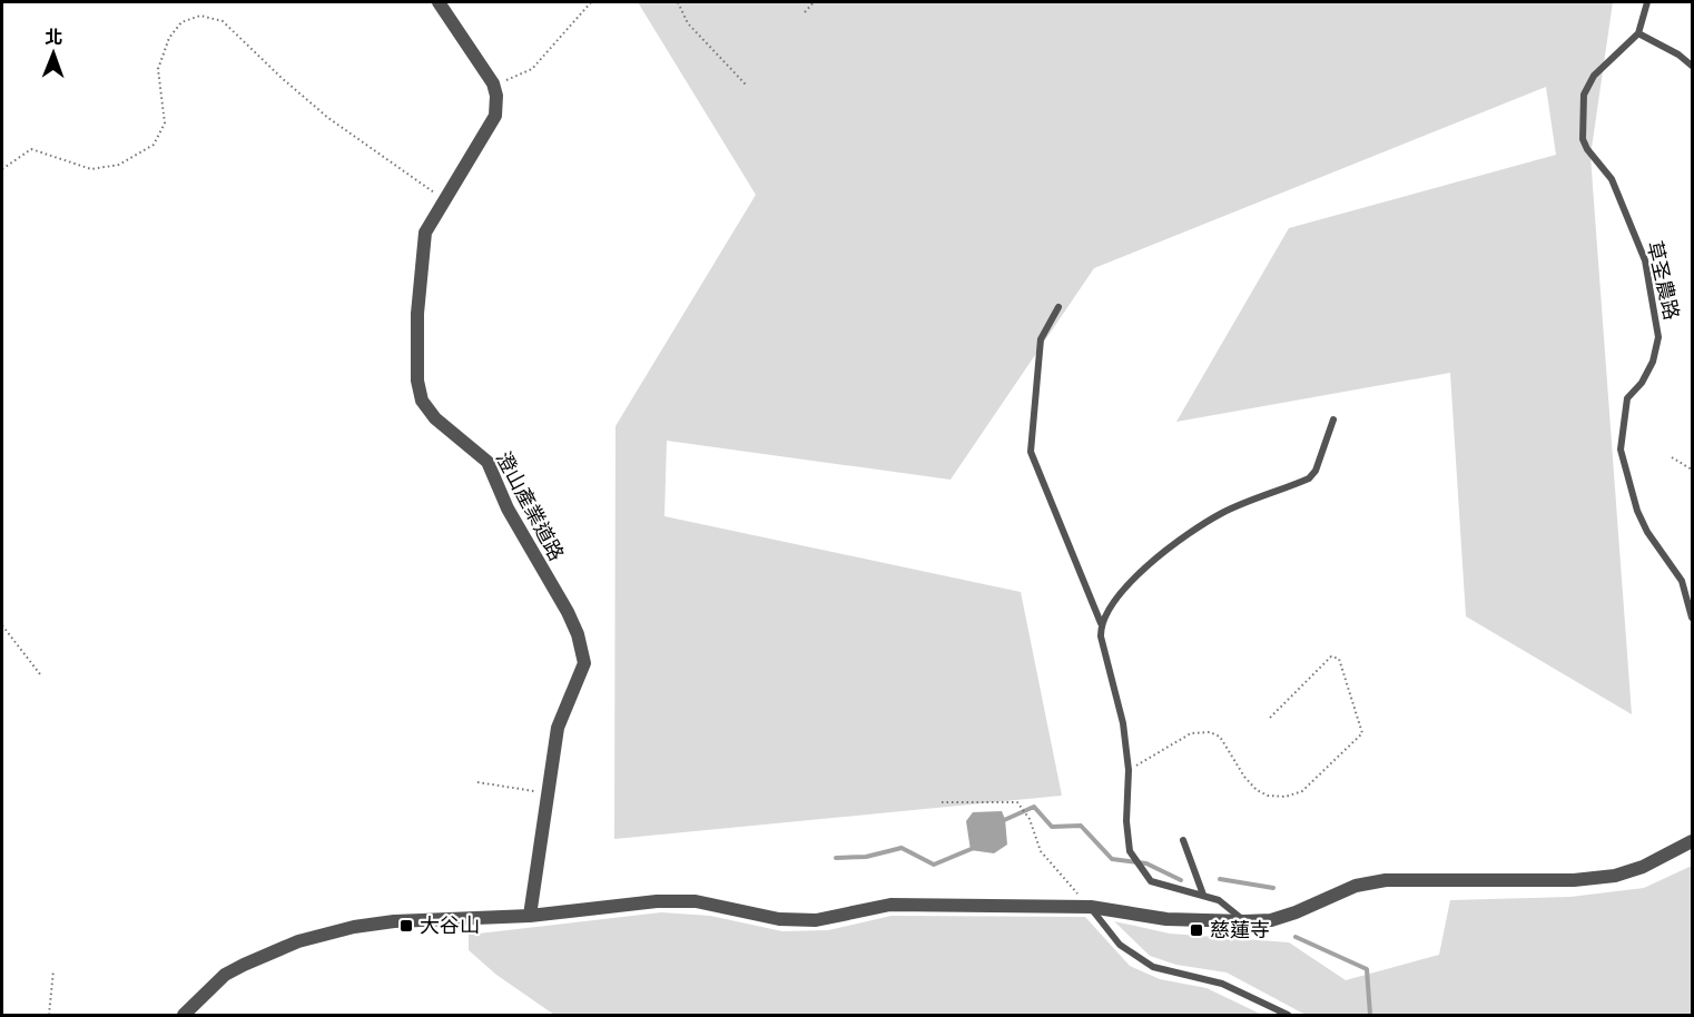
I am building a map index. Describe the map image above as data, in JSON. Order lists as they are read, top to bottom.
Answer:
{
  "streets": {
    "street": ["澄山產業道路"],
    "lane": ["草圣農路"]
  },
  "places": {
    "transit": ["大谷山", "慈蓮寺"]
  },
  "north": "top"
}
